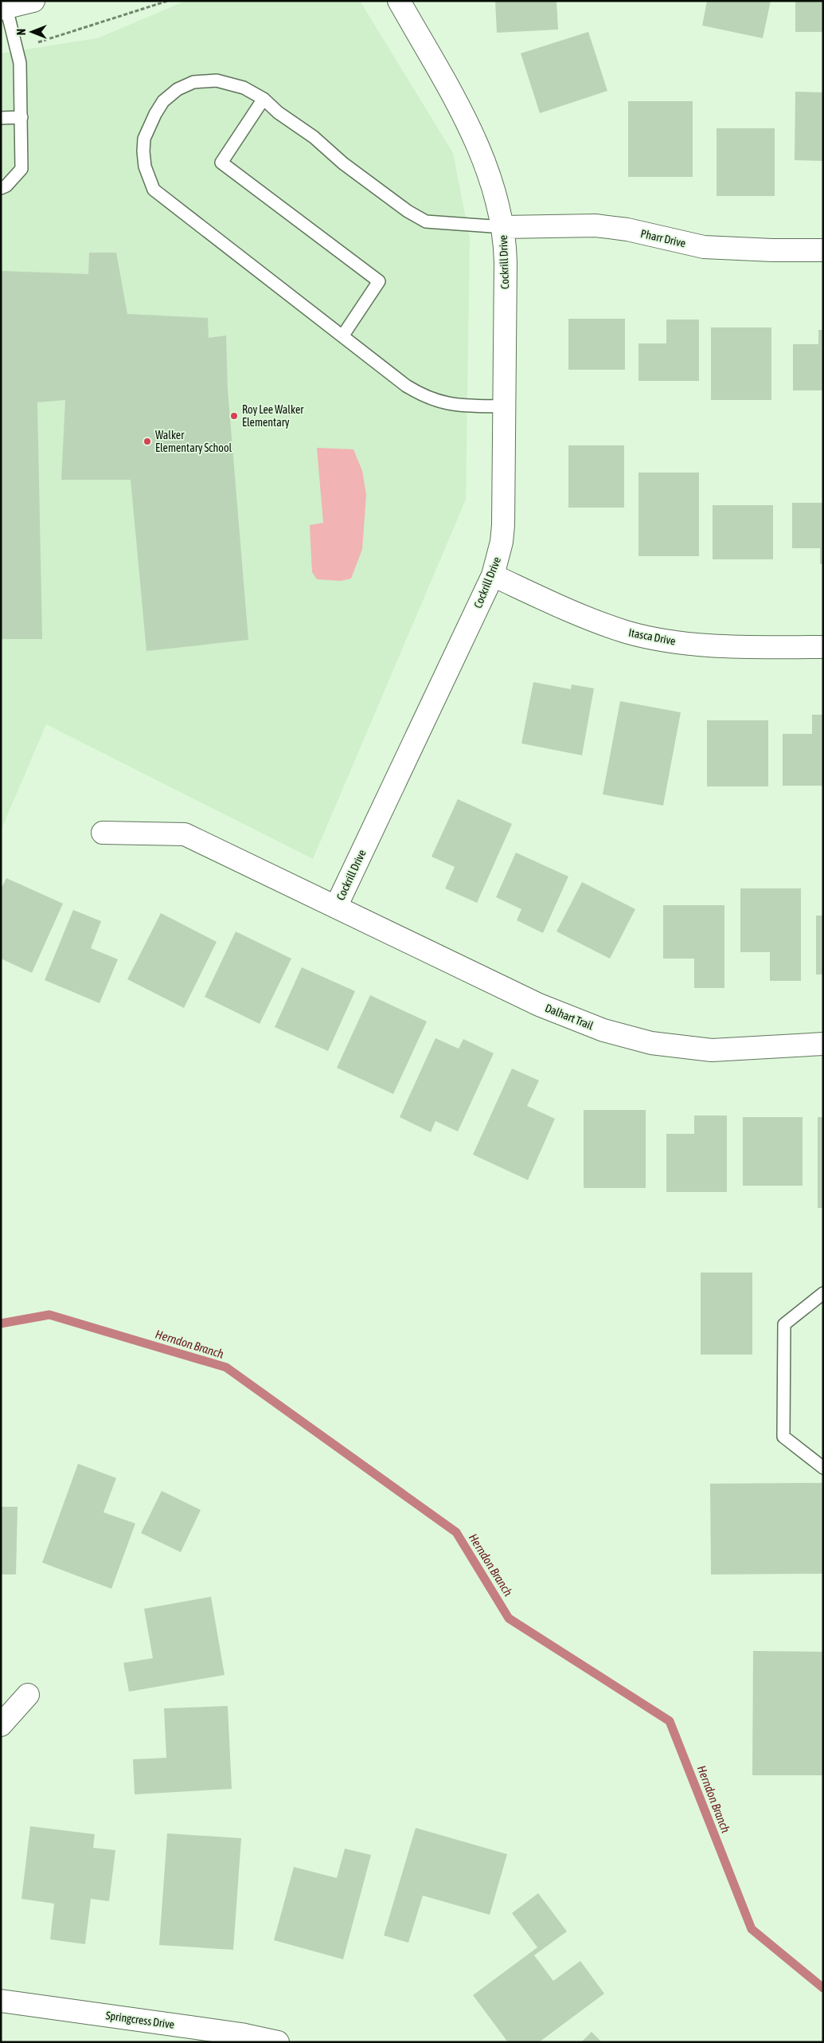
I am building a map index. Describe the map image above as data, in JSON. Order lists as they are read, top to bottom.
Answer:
{
  "streets": {
    "street": [
      "Pharr Drive",
      "Cockrill Drive",
      "Itasca Drive",
      "Dalhart Trail",
      "Springcress Drive"
    ]
  },
  "crossings": [
    ["Pharr Drive", "Cockrill Drive"],
    ["Cockrill Drive", "Itasca Drive"],
    ["Cockrill Drive", "Dalhart Trail"]
  ],
  "water": ["Herndon Branch"],
  "places": ["Roy Lee Walker Elementary", "Walker Elementary School"],
  "north": "left"
}
